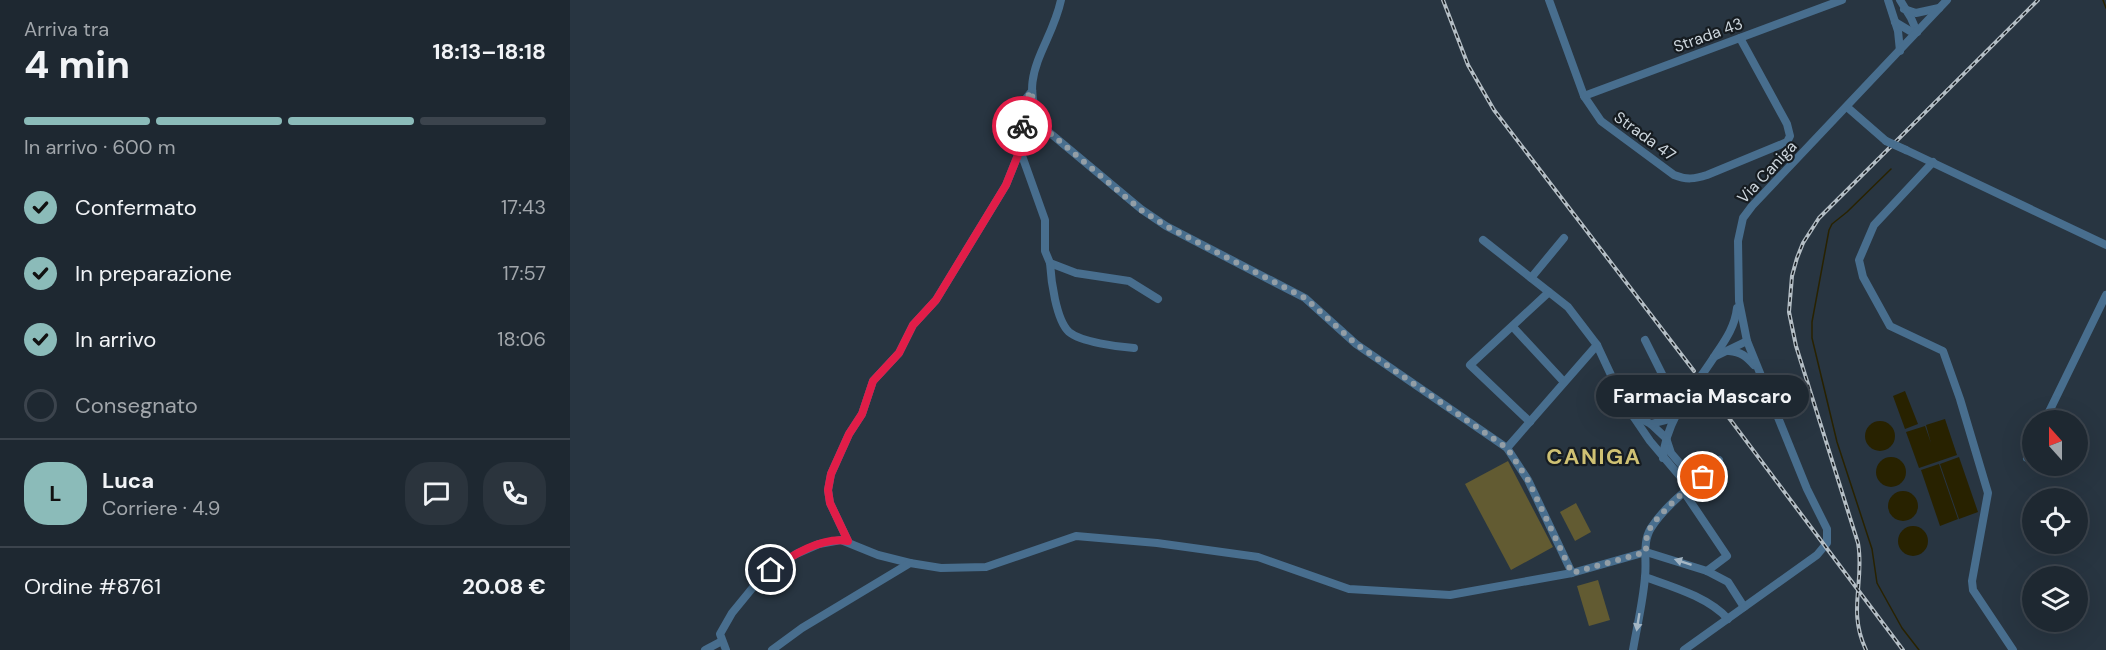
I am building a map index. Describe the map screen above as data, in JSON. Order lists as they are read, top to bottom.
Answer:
{
  "streets": {
    "street": ["Strada 43", "Strada 47", "Via Caniga"]
  },
  "crossings": [
    ["Strada 43", "Strada 47"]
  ],
  "districts": ["CANIGA"],
  "places": ["Farmacia Mascaro"],
  "north": "top",
  "page": {
    "heading": ["4 min", "Arriva tra", "18:13–18:18"],
    "panel": [
      "Luca",
      "Corriere · 4.9",
      "Ordine #8761",
      "20.08 €"
    ],
    "bar": "In arrivo · 600 m",
    "list": [
      ["Confermato", "17:43"],
      ["In preparazione", "17:57"],
      ["In arrivo", "18:06"],
      "Consegnato"
    ],
    "bubble": "Farmacia Mascaro",
    "round": "L"
  }
}
